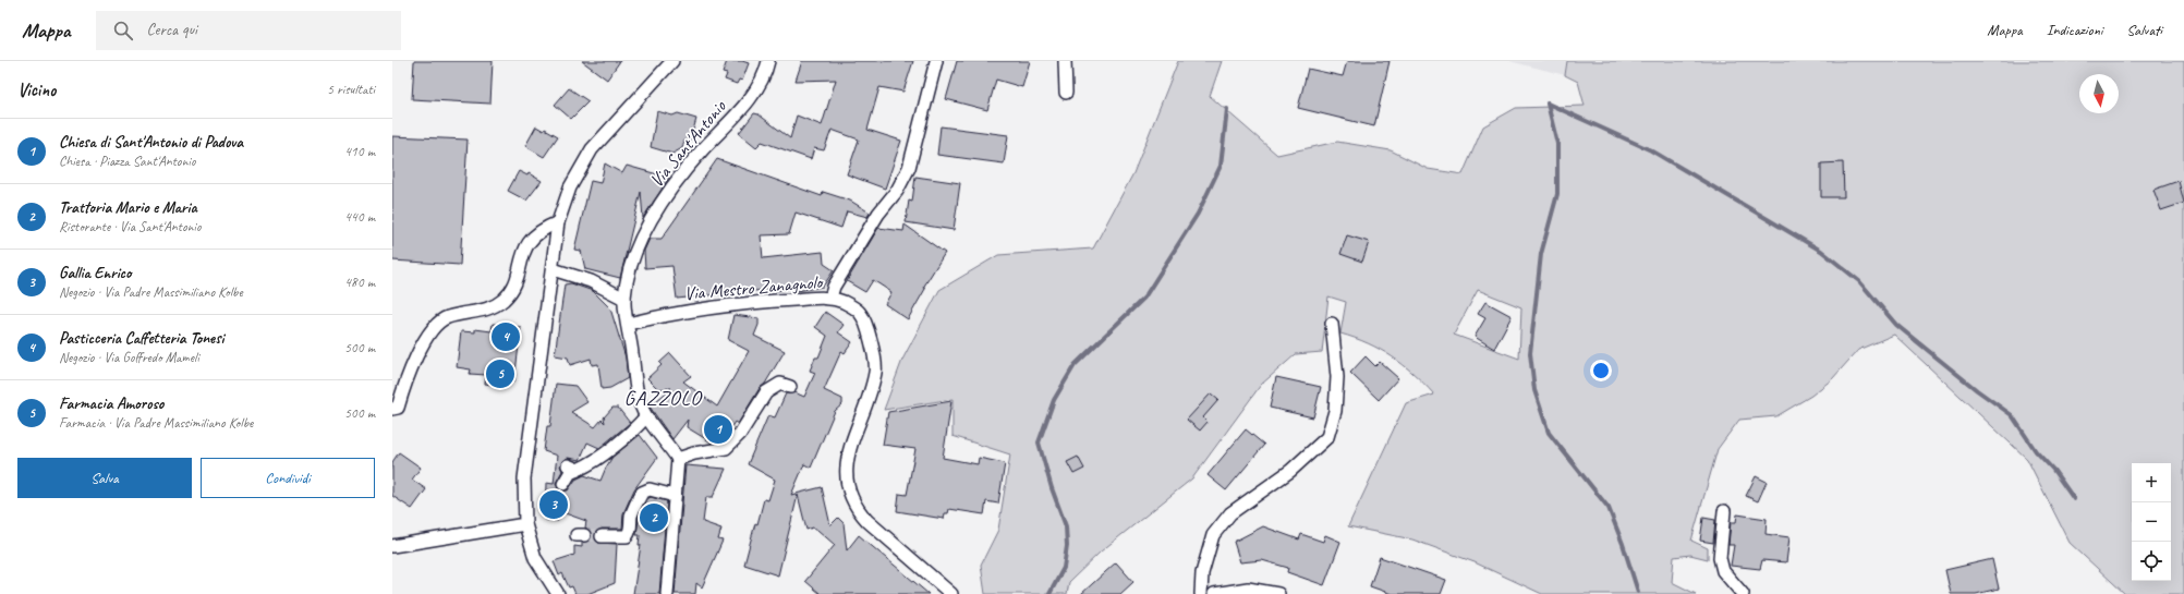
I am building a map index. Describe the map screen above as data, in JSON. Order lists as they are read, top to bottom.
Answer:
{
  "streets": {
    "street": ["Via Sant'Antonio", "Via Mestro Zanagnolo"]
  },
  "crossings": [
    ["Via Sant'Antonio", "Via Mestro Zanagnolo"]
  ],
  "districts": ["GAZZOLO"],
  "north": "bottom",
  "page": {
    "header": "Mappa",
    "search": "Cerca qui",
    "nav": ["Mappa", "Indicazioni", "Salvati"],
    "heading": ["Vicino", "5 risultati"],
    "list": [
      {
        "mark": "1",
        "name": "Chiesa di Sant'Antonio di Padova",
        "note": "Chiesa · Piazza Sant'Antonio",
        "value": "410 m"
      },
      {
        "mark": "2",
        "name": "Trattoria Mario e Maria",
        "note": "Ristorante · Via Sant'Antonio",
        "value": "440 m"
      },
      {
        "mark": "3",
        "name": "Gallia Enrico",
        "note": "Negozio · Via Padre Massimiliano Kolbe",
        "value": "480 m"
      },
      {
        "mark": "4",
        "name": "Pasticceria Caffetteria Tonesi",
        "note": "Negozio · Via Goffredo Mameli",
        "value": "500 m"
      },
      {
        "mark": "5",
        "name": "Farmacia Amoroso",
        "note": "Farmacia · Via Padre Massimiliano Kolbe",
        "value": "500 m"
      }
    ],
    "pins": [
      "4",
      "5",
      "1",
      "3",
      "2"
    ],
    "buttons": ["Salva", "Condividi"],
    "map_buttons": ["+", "−"]
  }
}
